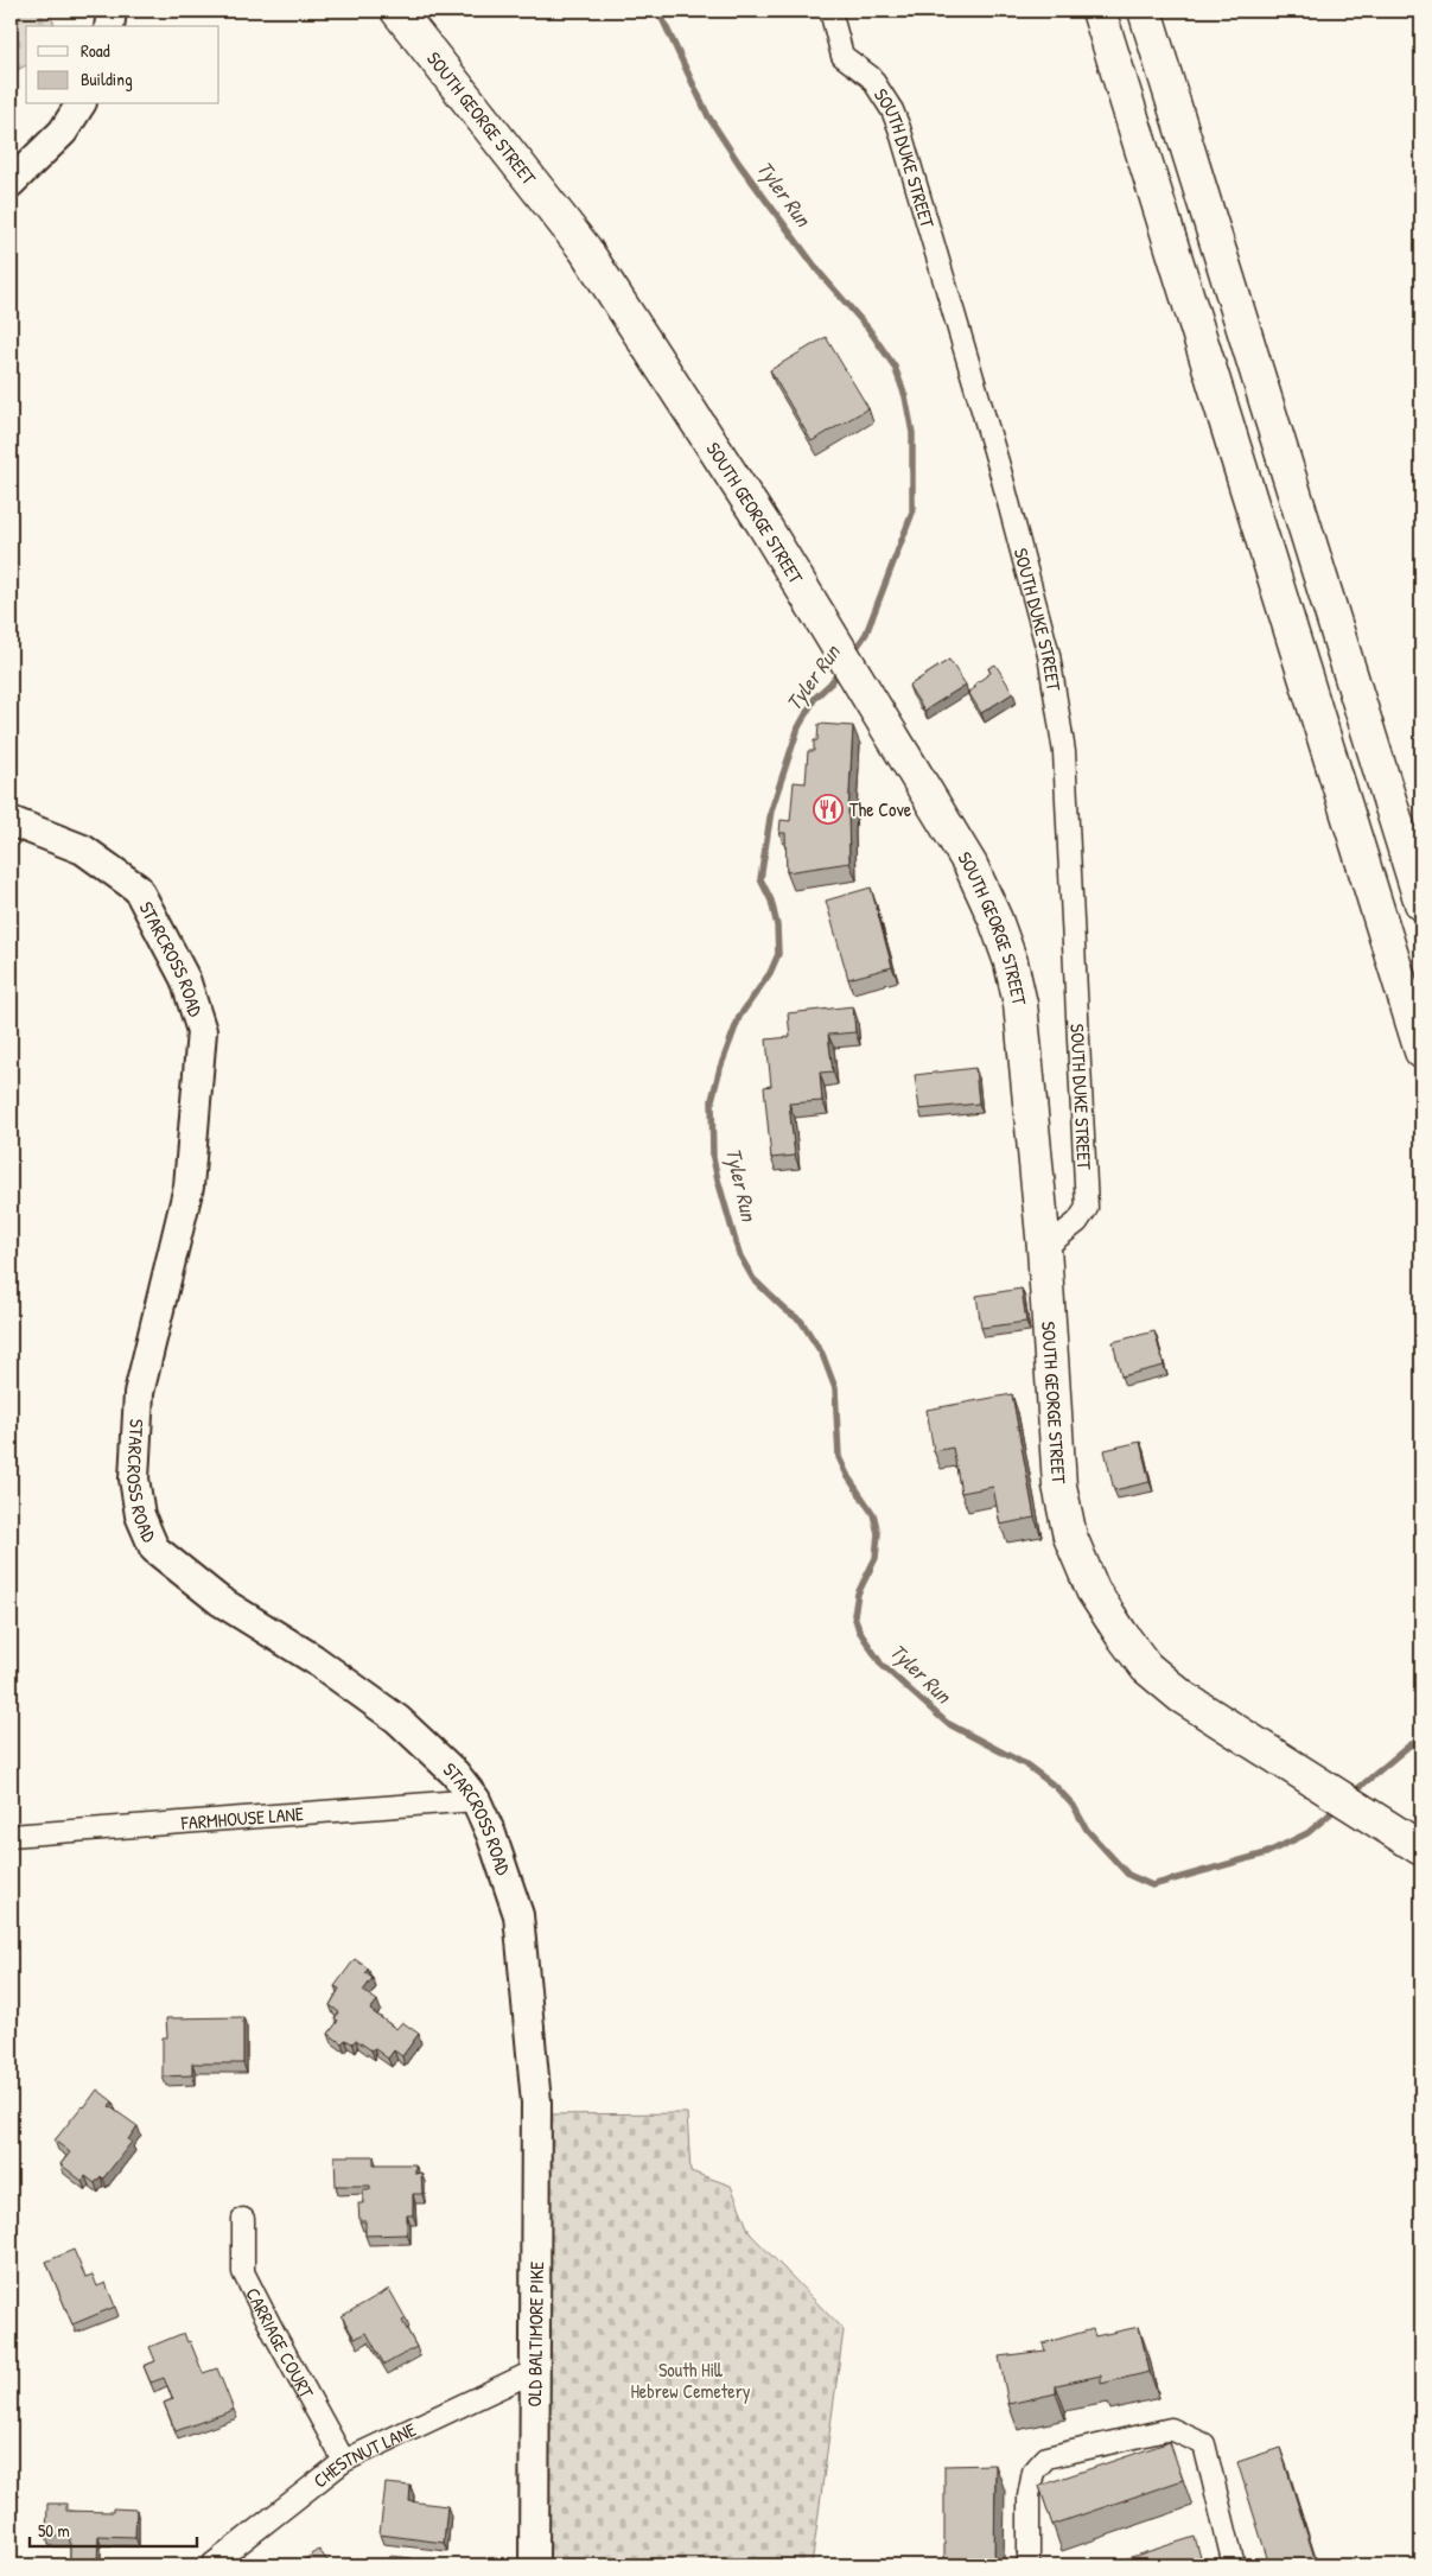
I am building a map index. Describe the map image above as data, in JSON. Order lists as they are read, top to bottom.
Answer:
{
  "streets": {
    "main road": ["SOUTH GEORGE STREET"],
    "street": [
      "SOUTH DUKE STREET",
      "STARCROSS ROAD",
      "FARMHOUSE LANE",
      "OLD BALTIMORE PIKE",
      "CARRIAGE COURT",
      "CHESTNUT LANE"
    ]
  },
  "crossings": [
    ["SOUTH GEORGE STREET", "SOUTH DUKE STREET"],
    ["STARCROSS ROAD", "FARMHOUSE LANE"],
    ["STARCROSS ROAD", "OLD BALTIMORE PIKE"],
    ["OLD BALTIMORE PIKE", "CHESTNUT LANE"],
    ["CARRIAGE COURT", "CHESTNUT LANE"]
  ],
  "water": ["Tyler Run"],
  "parks": ["South Hill Hebrew Cemetery"],
  "places": {
    "restaurant": ["The Cove"]
  },
  "legend": ["Road", "Building"],
  "scale_bar": "50 m"
}
